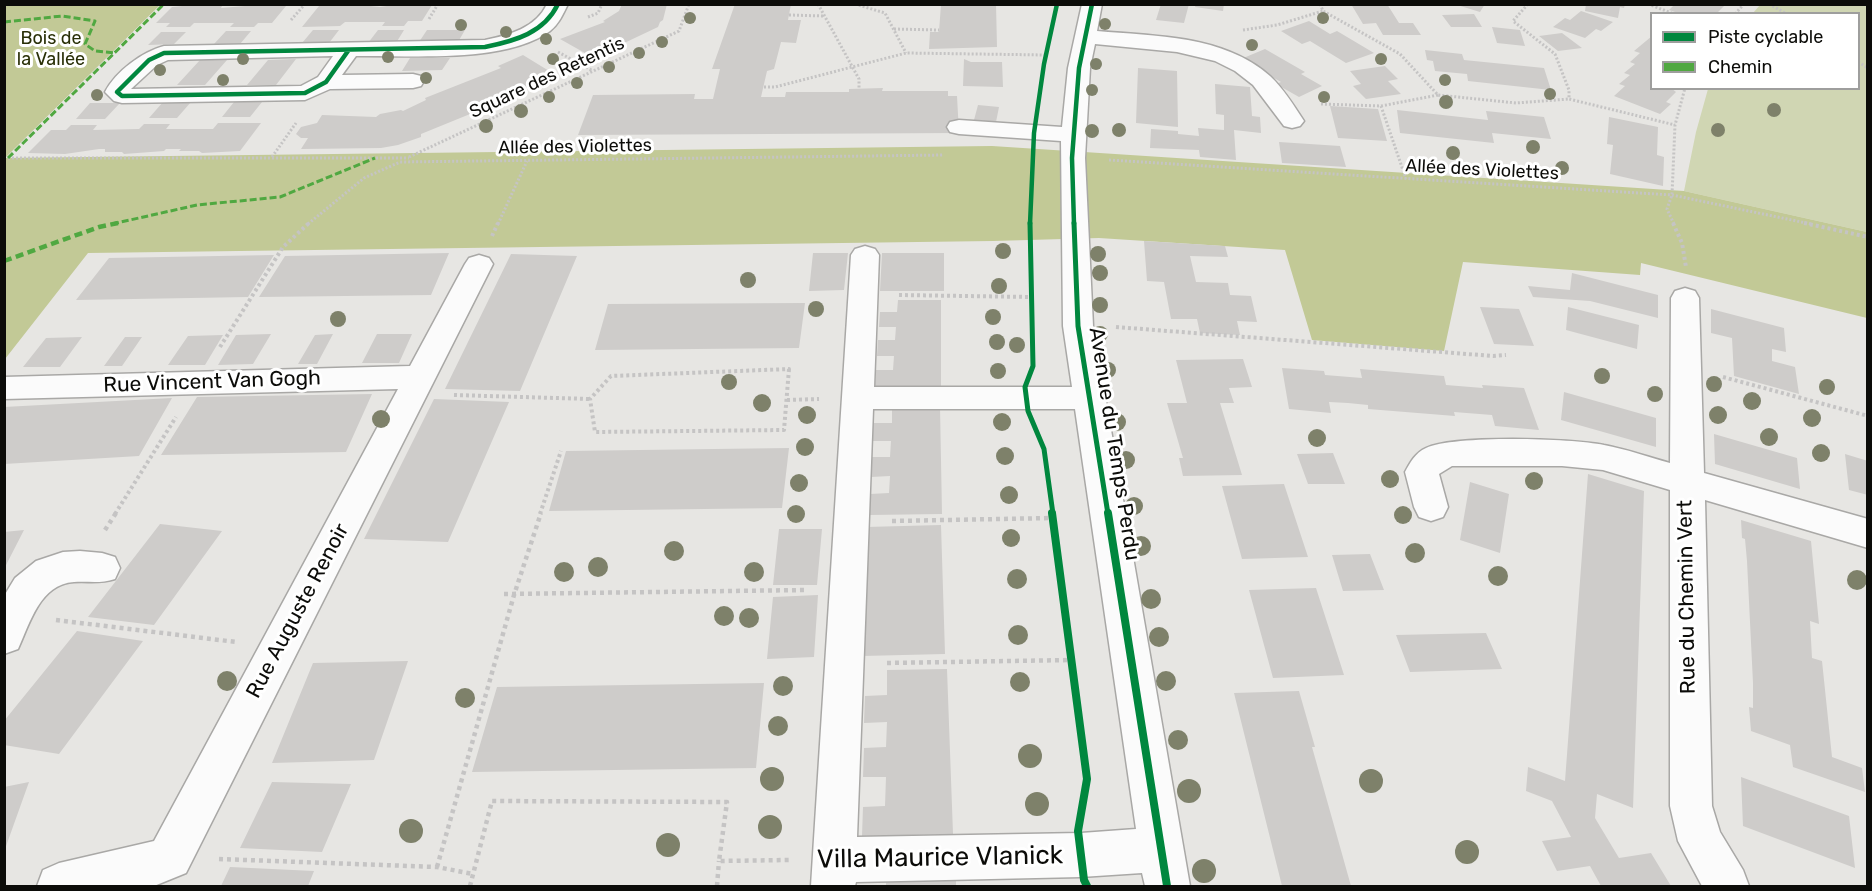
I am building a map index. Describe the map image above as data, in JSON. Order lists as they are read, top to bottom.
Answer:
{
  "streets": {
    "street": [
      "Rue Vincent Van Gogh",
      "Avenue du Temps Perdu",
      "Rue du Chemin Vert",
      "Rue Auguste Renoir",
      "Villa Maurice Vlanick"
    ],
    "path": ["Square des Retentis", "Allée des Violettes"]
  },
  "crossings": [
    ["Square des Retentis", "Allée des Violettes"],
    ["Allée des Violettes", "Rue Vincent Van Gogh"],
    ["Rue Vincent Van Gogh", "Rue Auguste Renoir"],
    ["Avenue du Temps Perdu", "Villa Maurice Vlanick"]
  ],
  "parks": ["Bois de la Vallée"],
  "legend": ["Piste cyclable", "Chemin"]
}
